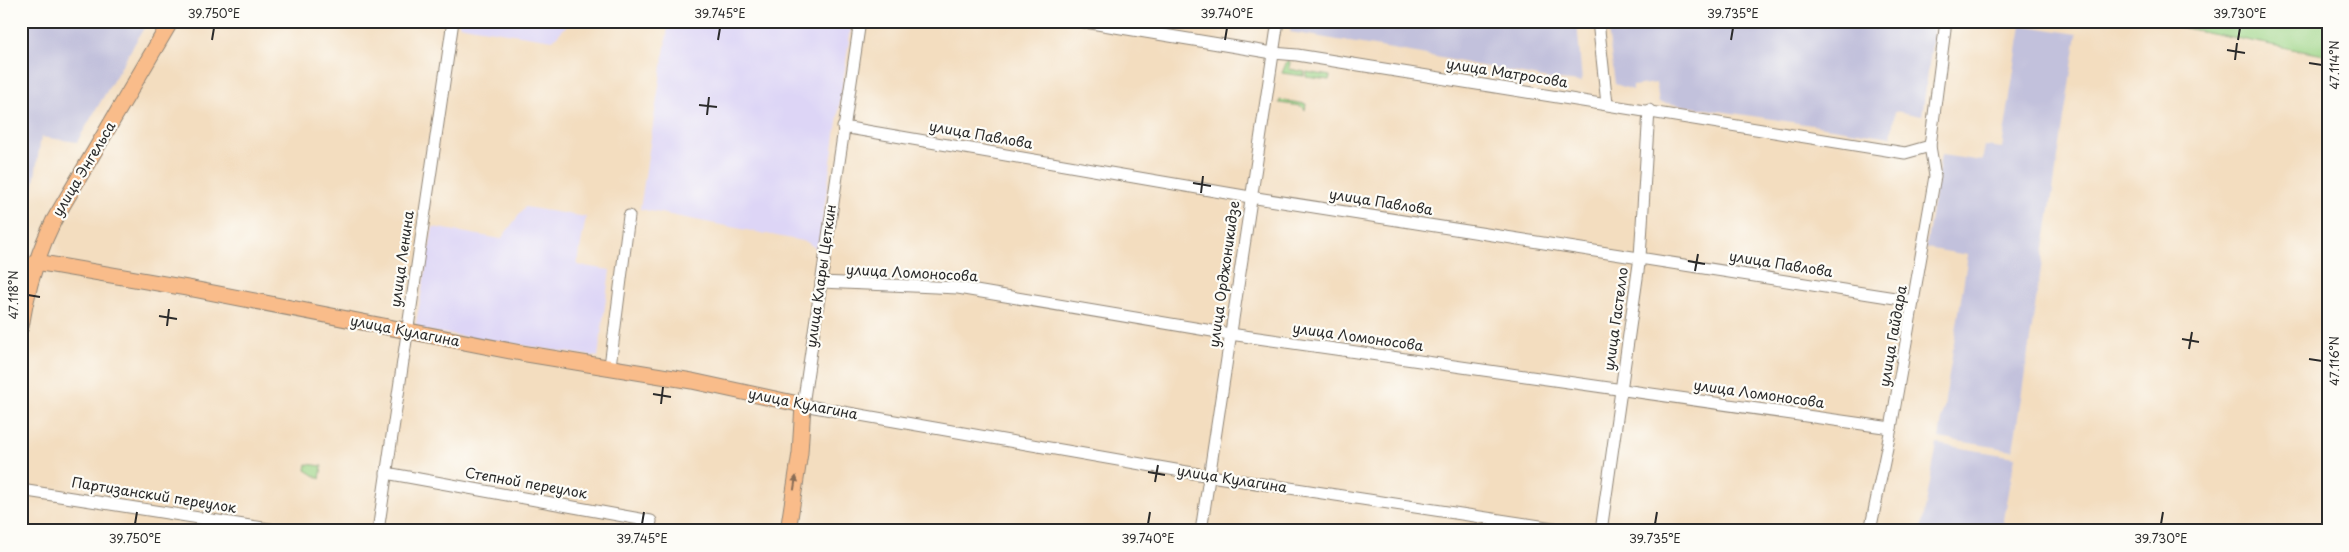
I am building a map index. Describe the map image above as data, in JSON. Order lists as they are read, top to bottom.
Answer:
{
  "streets": {
    "main road": ["улица Энгельса", "улица Клары Цеткин", "улица Кулагина"],
    "street": [
      "улица Матросова",
      "улица Павлова",
      "улица Ленина",
      "улица Ломоносова",
      "улица Орджоникидзе",
      "улица Гастелло",
      "улица Гайдара",
      "Степной переулок",
      "Партизанский переулок"
    ]
  },
  "crossings": [
    ["улица Матросова", "улица Орджоникидзе"],
    ["улица Матросова", "улица Гастелло"],
    ["улица Матросова", "улица Гайдара"],
    ["улица Павлова", "улица Орджоникидзе"],
    ["улица Павлова", "улица Клары Цеткин"],
    ["улица Павлова", "улица Гастелло"],
    ["улица Павлова", "улица Гайдара"],
    ["улица Энгельса", "улица Кулагина"],
    ["улица Ленина", "улица Кулагина"],
    ["улица Ленина", "Степной переулок"],
    ["улица Ломоносова", "улица Орджоникидзе"],
    ["улица Ломоносова", "улица Клары Цеткин"],
    ["улица Ломоносова", "улица Гастелло"],
    ["улица Ломоносова", "улица Гайдара"],
    ["улица Орджоникидзе", "улица Кулагина"],
    ["улица Клары Цеткин", "улица Кулагина"]
  ],
  "coordinates": [
    "39.750°E",
    "39.745°E",
    "39.740°E",
    "39.735°E",
    "39.730°E",
    "47.114°N",
    "47.118°N",
    "47.116°N"
  ]
}
